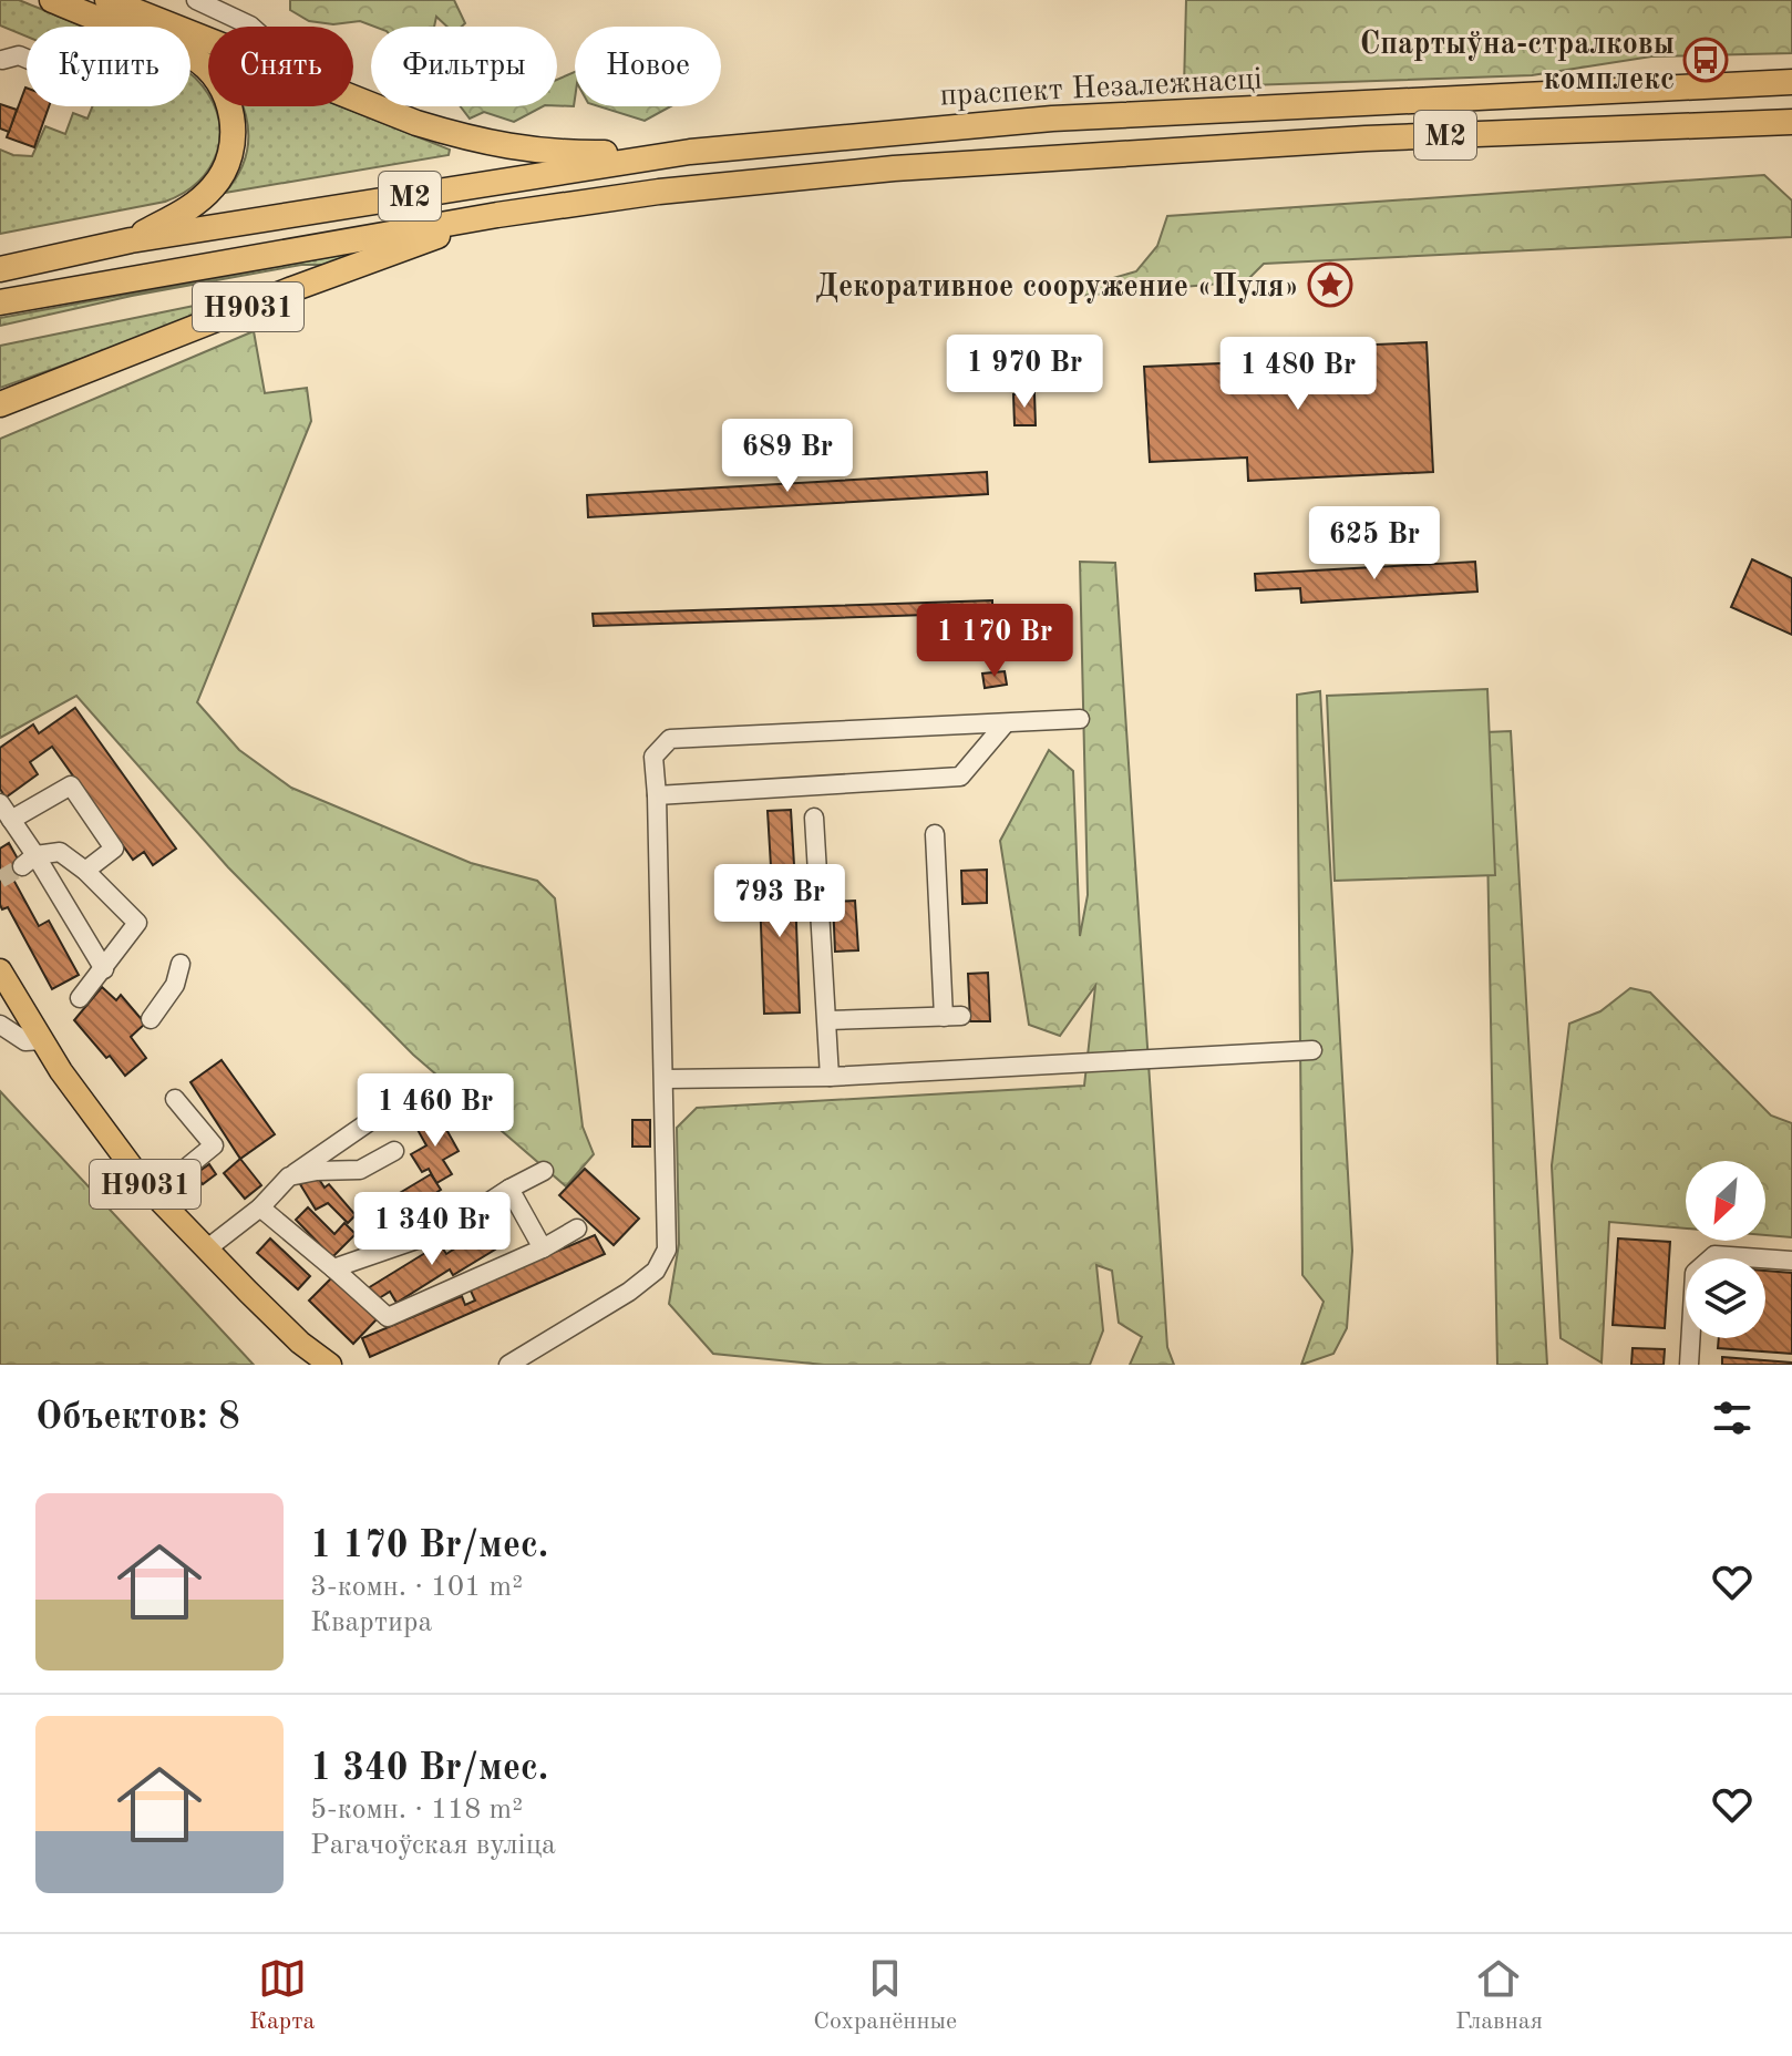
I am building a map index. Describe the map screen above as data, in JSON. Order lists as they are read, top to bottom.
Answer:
{
  "streets": {
    "highway": ["праспект Незалежнасці", "М2", "Н9031"]
  },
  "crossings": [
    ["М2", "Н9031"]
  ],
  "places": {
    "bus stop": ["Спартыўна-стралковы комплекс"],
    "place": ["Декоративное сооружение «Пуля»"]
  },
  "north": "bottom left",
  "page": {
    "chip": [
      "Купить",
      "Снять",
      "Фильтры",
      "Новое"
    ],
    "price": [
      "1 970 Br",
      "1 480 Br",
      "689 Br",
      "625 Br",
      "1 170 Br",
      "793 Br",
      "1 460 Br",
      "1 340 Br"
    ],
    "heading": "Объектов: 8",
    "list": [
      {
        "name": "1 170 Br/мес.",
        "note": "3-комн. · 101 m² · Квартира"
      },
      {
        "name": "1 340 Br/мес.",
        "note": "5-комн. · 118 m² · Рагачоўская вуліца"
      }
    ],
    "tabs": ["Карта", "Сохранённые", "Главная"]
  }
}
